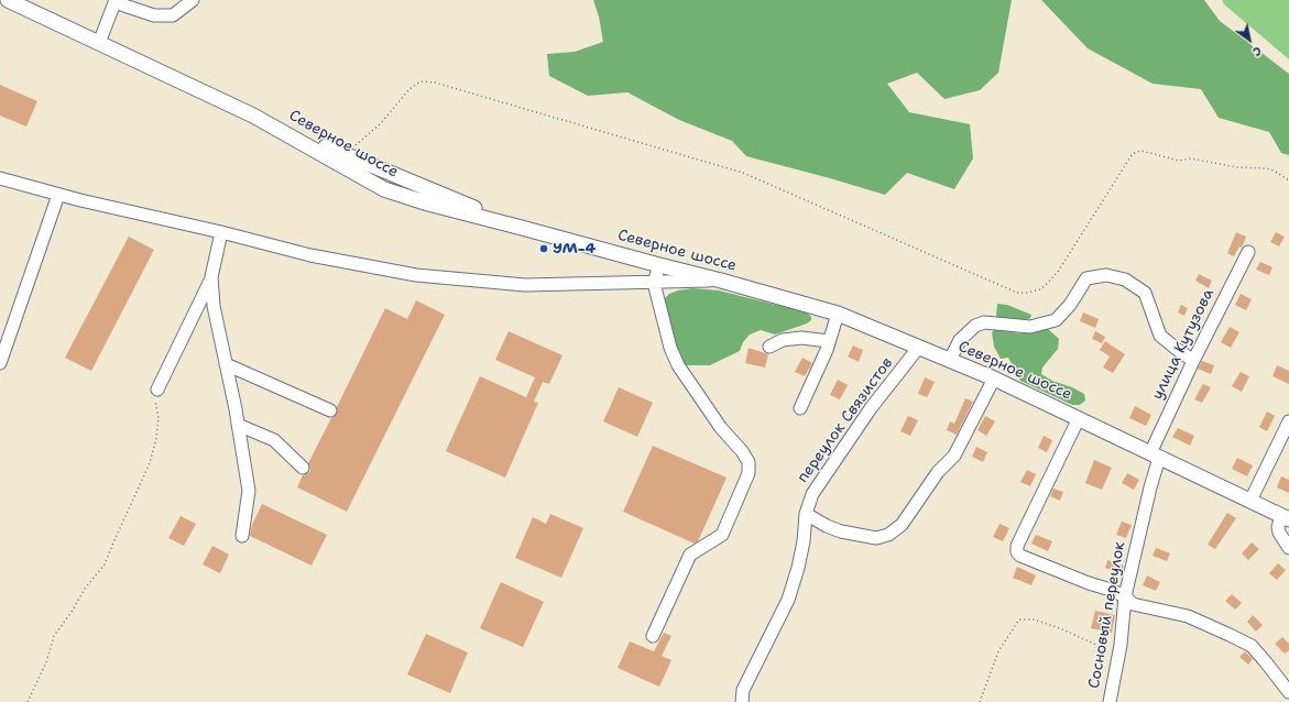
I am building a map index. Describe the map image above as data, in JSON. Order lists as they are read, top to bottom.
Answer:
{
  "streets": {
    "main road": ["Северное шоссе"],
    "street": ["улица Кутузова", "переулок Связистов", "Сосновый переулок"]
  },
  "crossings": [
    ["Северное шоссе", "улица Кутузова"],
    ["Северное шоссе", "переулок Связистов"],
    ["Северное шоссе", "Сосновый переулок"],
    ["улица Кутузова", "Сосновый переулок"]
  ],
  "places": ["УМ-4"],
  "north": "bottom right"
}
